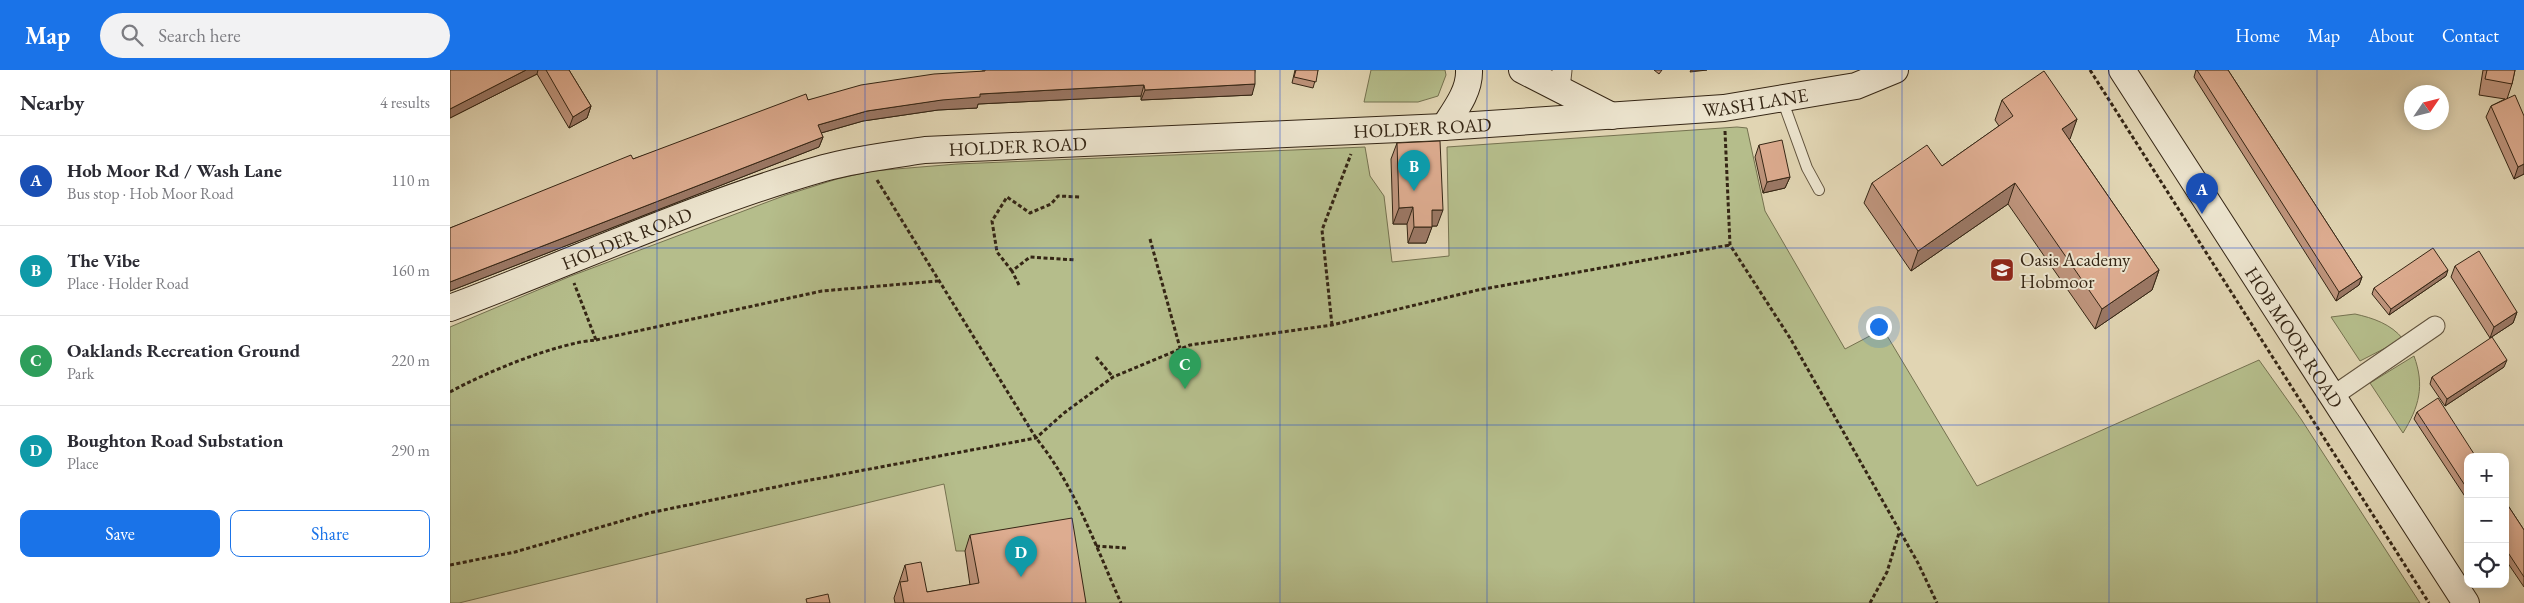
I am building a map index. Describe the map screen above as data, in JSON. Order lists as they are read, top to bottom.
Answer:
{
  "streets": {
    "street": ["WASH LANE", "HOLDER ROAD", "HOB MOOR ROAD"]
  },
  "crossings": [
    ["WASH LANE", "HOLDER ROAD"]
  ],
  "places": {
    "school or university": ["Oasis Academy Hobmoor"]
  },
  "north": "top right",
  "page": {
    "header": "Map",
    "search": "Search here",
    "nav": [
      "Home",
      "Map",
      "About",
      "Contact"
    ],
    "heading": ["Nearby", "4 results"],
    "list": [
      {
        "mark": "A",
        "name": "Hob Moor Rd / Wash Lane",
        "note": "Bus stop · Hob Moor Road",
        "value": "110 m"
      },
      {
        "mark": "B",
        "name": "The Vibe",
        "note": "Place · Holder Road",
        "value": "160 m"
      },
      {
        "mark": "C",
        "name": "Oaklands Recreation Ground",
        "note": "Park",
        "value": "220 m"
      },
      {
        "mark": "D",
        "name": "Boughton Road Substation",
        "note": "Place",
        "value": "290 m"
      }
    ],
    "pins": [
      "B",
      "A",
      "C",
      "D"
    ],
    "map_buttons": ["+", "−"],
    "buttons": ["Save", "Share"]
  }
}
